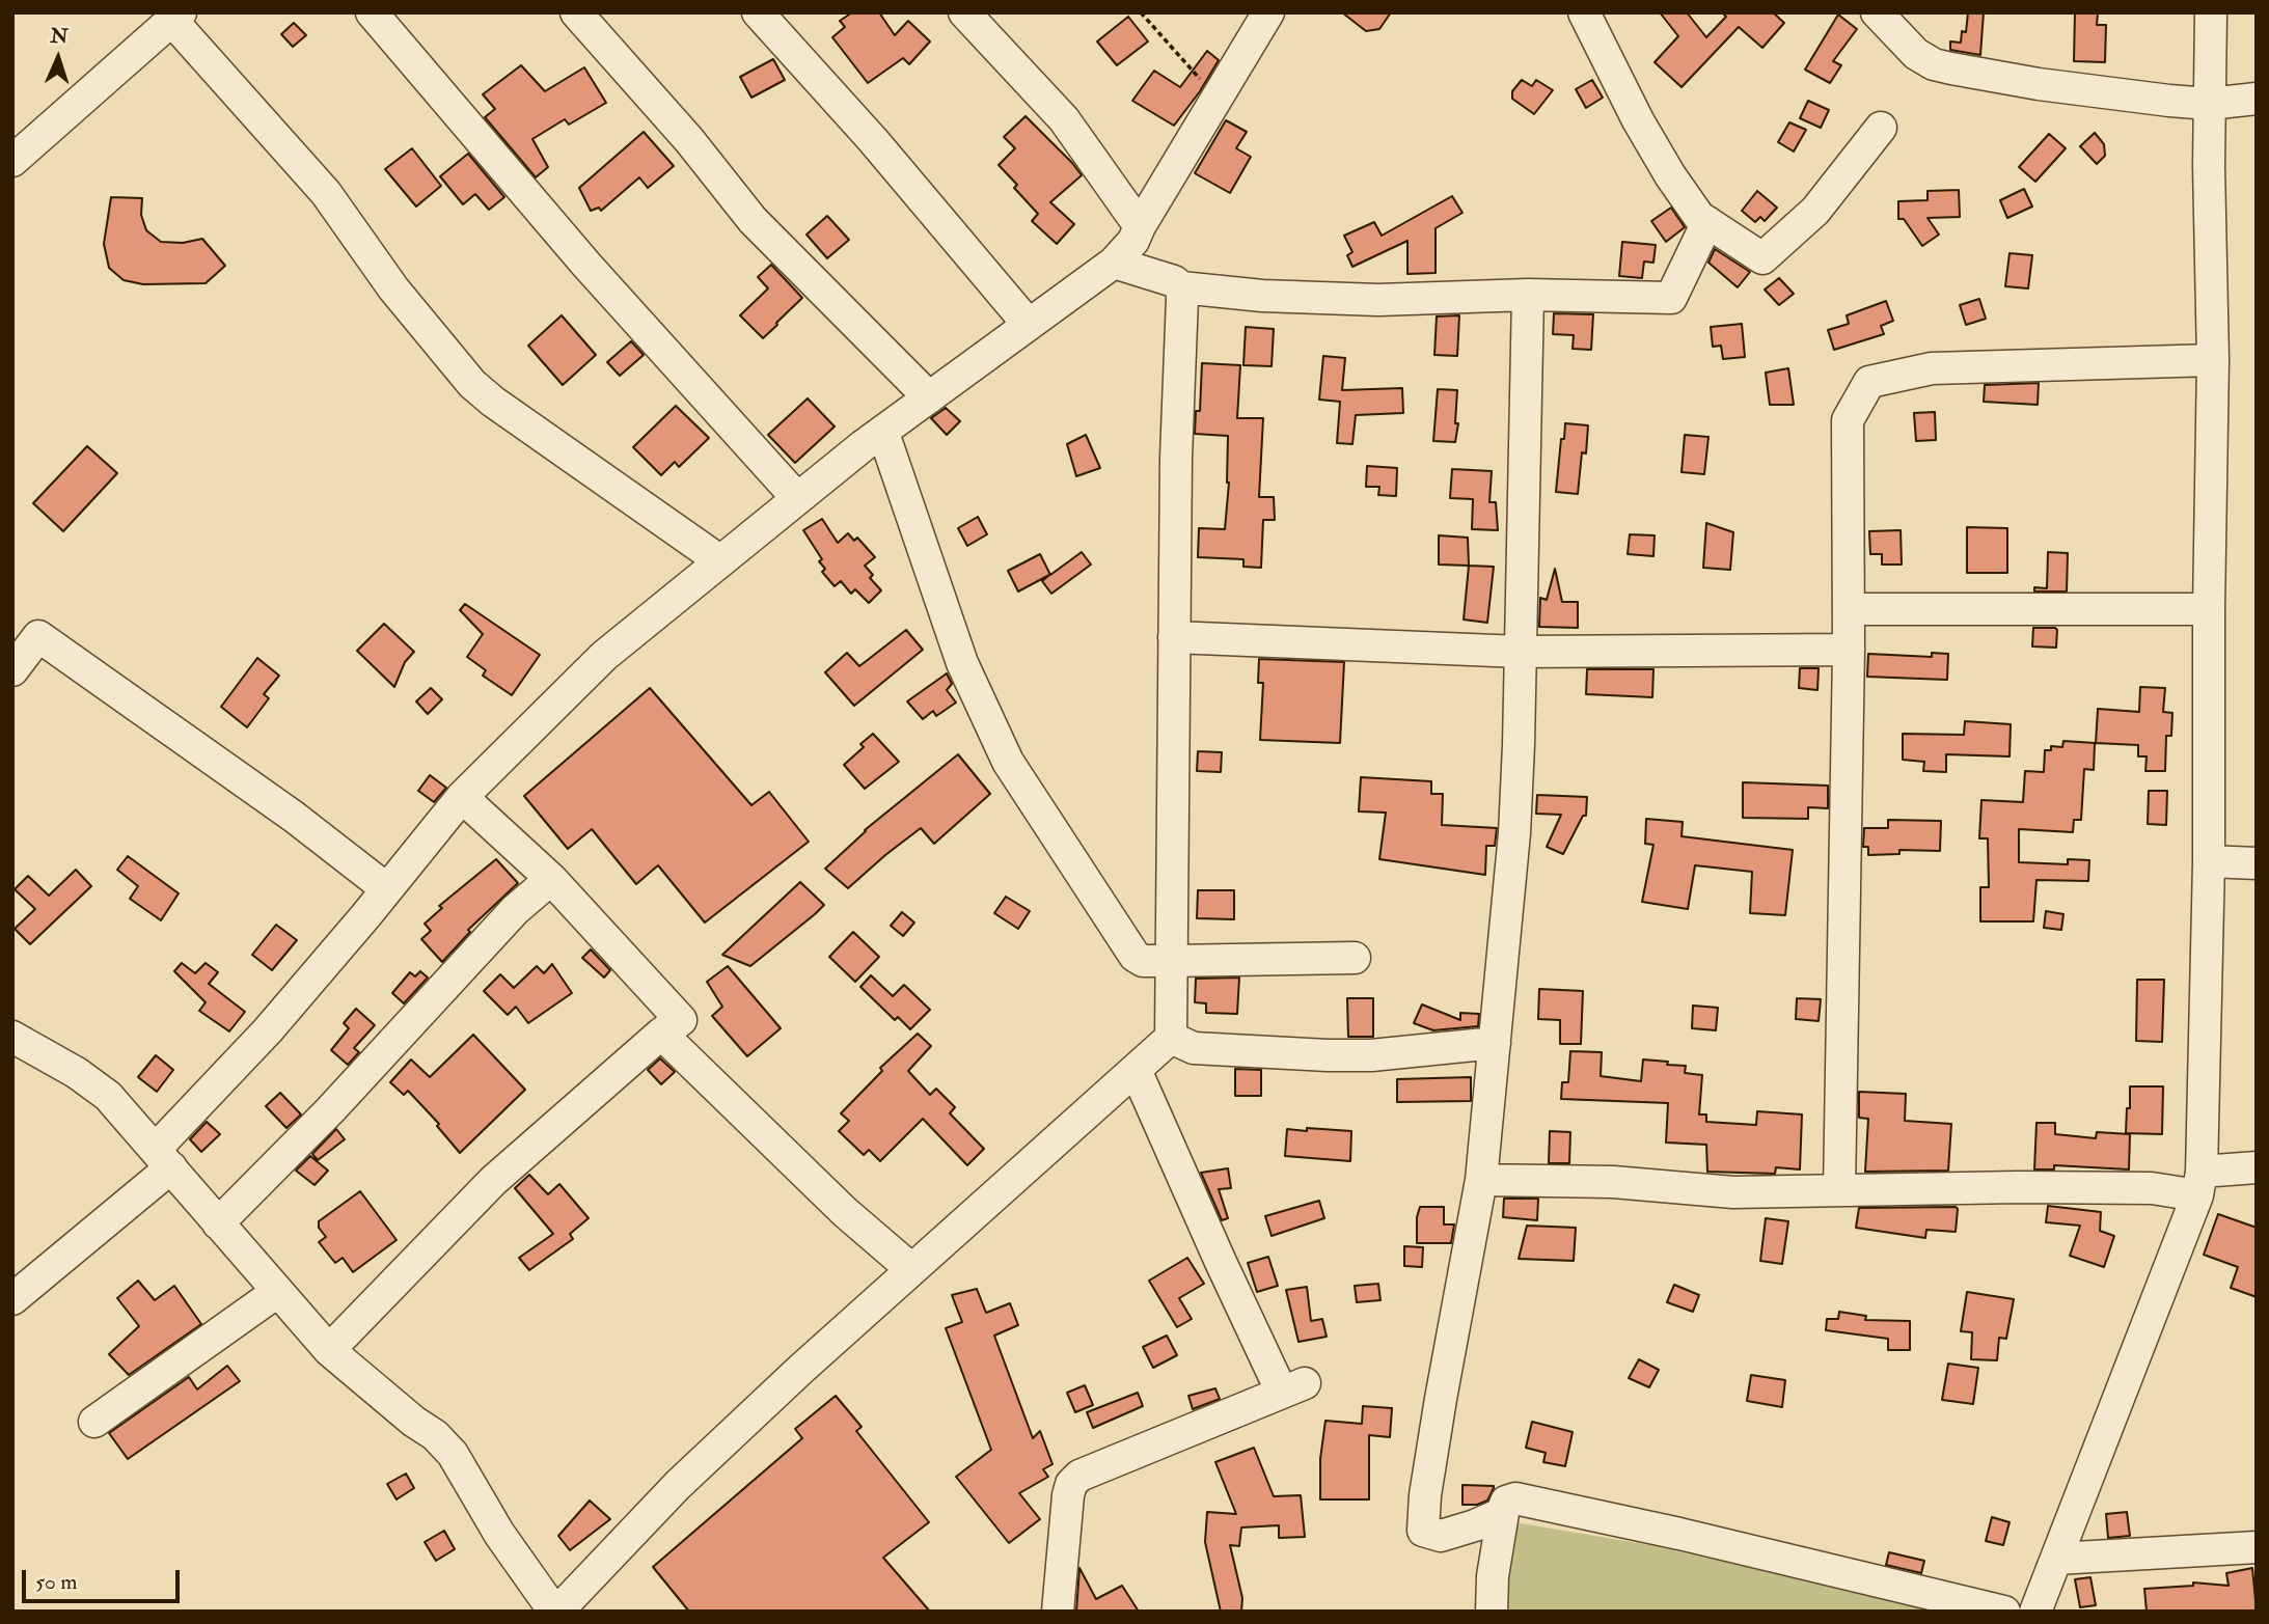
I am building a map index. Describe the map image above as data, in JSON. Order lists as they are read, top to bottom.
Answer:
{
  "scale_bar": "50 m",
  "north": "top"
}
